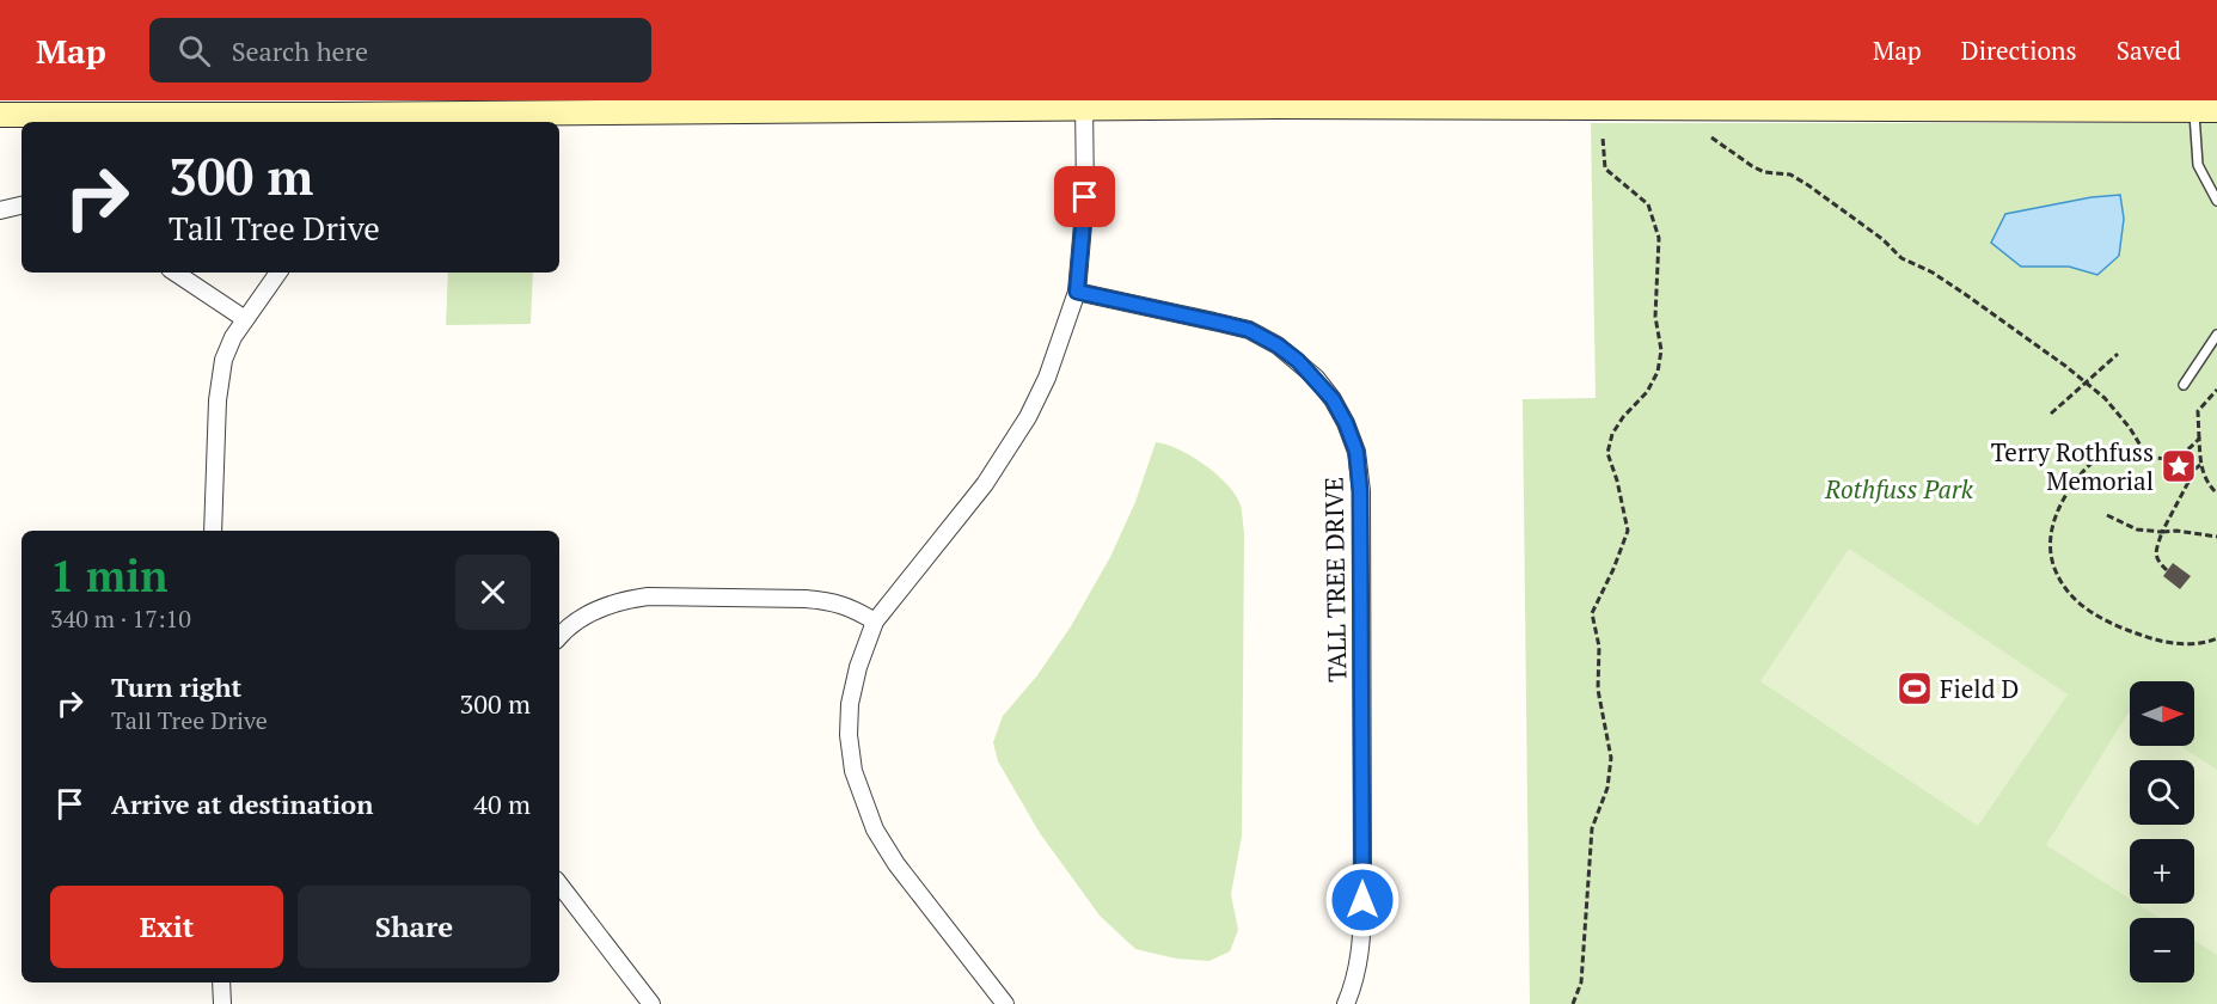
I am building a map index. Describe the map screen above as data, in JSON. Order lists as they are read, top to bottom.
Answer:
{
  "streets": {
    "street": ["TALL TREE DRIVE"]
  },
  "parks": ["Rothfuss Park"],
  "places": {
    "place": ["Terry Rothfuss Memorial"],
    "sports": ["Field D"]
  },
  "north": "right",
  "page": {
    "header": "Map",
    "search": "Search here",
    "nav": ["Map", "Directions", "Saved"],
    "turn": ["300 m", "Tall Tree Drive"],
    "heading": ["1 min", "340 m · 17:10"],
    "list": [
      {
        "name": "Turn right",
        "note": "Tall Tree Drive",
        "value": "300 m"
      },
      {
        "name": "Arrive at destination",
        "value": "40 m"
      }
    ],
    "map_buttons": ["+", "−"],
    "buttons": ["Exit", "Share"]
  }
}
